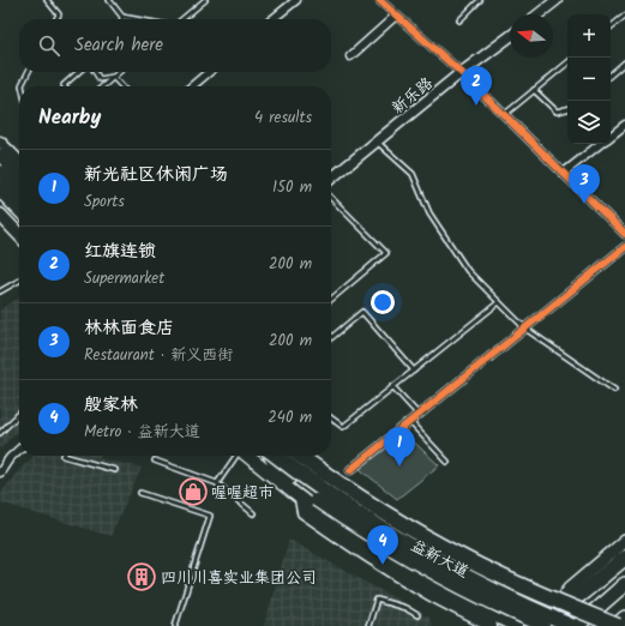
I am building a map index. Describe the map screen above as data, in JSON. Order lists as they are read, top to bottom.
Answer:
{
  "streets": {
    "main road": ["益新大道"],
    "street": ["新乐路"]
  },
  "places": {
    "shop": ["喔喔超市"],
    "building": ["四川川喜实业集团公司"]
  },
  "north": "left",
  "page": {
    "map_buttons": ["+", "−"],
    "search": "Search here",
    "pins": [
      "2",
      "3",
      "1",
      "4"
    ],
    "heading": ["Nearby", "4 results"],
    "list": [
      {
        "mark": "1",
        "name": "新光社区休闲广场",
        "note": "Sports",
        "value": "150 m"
      },
      {
        "mark": "2",
        "name": "红旗连锁",
        "note": "Supermarket",
        "value": "200 m"
      },
      {
        "mark": "3",
        "name": "林林面食店",
        "note": "Restaurant · 新义西街",
        "value": "200 m"
      },
      {
        "mark": "4",
        "name": "殷家林",
        "note": "Metro · 益新大道",
        "value": "240 m"
      }
    ]
  }
}
